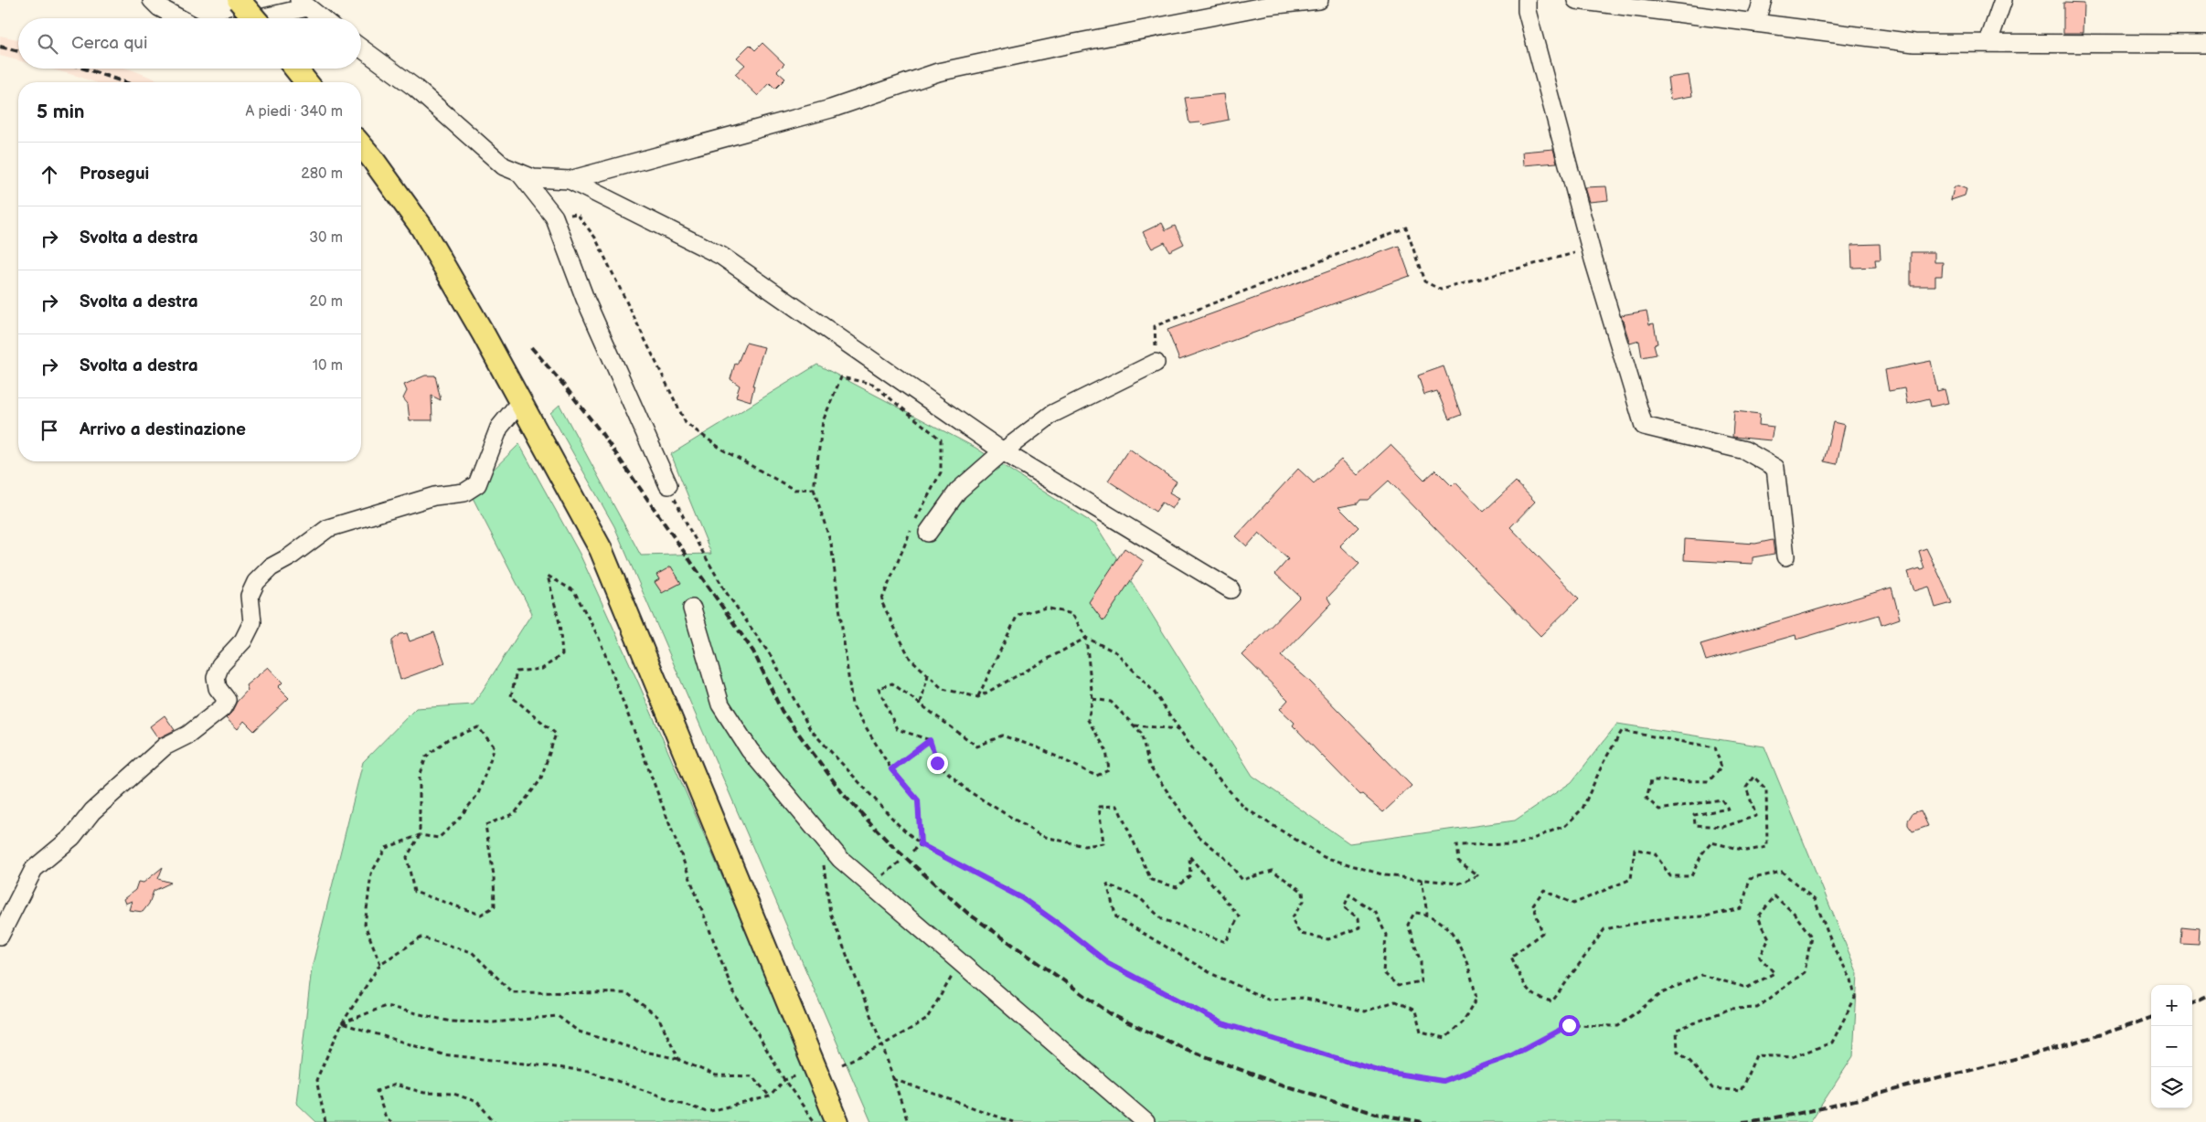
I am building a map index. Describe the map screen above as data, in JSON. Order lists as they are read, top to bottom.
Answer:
{
  "page": {
    "search": "Cerca qui",
    "heading": ["5 min", "A piedi · 340 m"],
    "list": [
      ["Prosegui", "280 m"],
      ["Svolta a destra", "30 m"],
      ["Svolta a destra", "20 m"],
      ["Svolta a destra", "10 m"],
      "Arrivo a destinazione"
    ],
    "map_buttons": ["+", "−"]
  }
}
